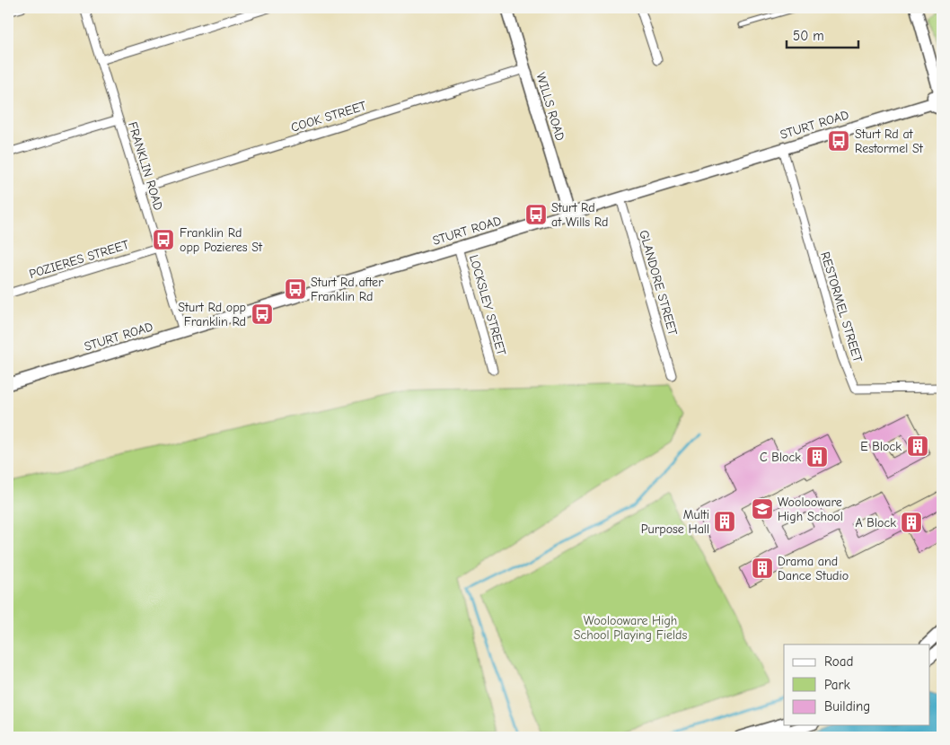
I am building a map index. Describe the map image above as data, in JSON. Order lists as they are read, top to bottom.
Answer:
{
  "streets": {
    "street": [
      "WILLS ROAD",
      "COOK STREET",
      "STURT ROAD",
      "FRANKLIN ROAD",
      "POZIERES STREET",
      "GLANDORE STREET",
      "LOCKSLEY STREET",
      "RESTORMEL STREET"
    ]
  },
  "crossings": [
    ["WILLS ROAD", "COOK STREET"],
    ["WILLS ROAD", "STURT ROAD"],
    ["COOK STREET", "FRANKLIN ROAD"],
    ["STURT ROAD", "FRANKLIN ROAD"],
    ["STURT ROAD", "GLANDORE STREET"],
    ["STURT ROAD", "LOCKSLEY STREET"],
    ["STURT ROAD", "RESTORMEL STREET"],
    ["FRANKLIN ROAD", "POZIERES STREET"]
  ],
  "parks": ["Woolooware High School Playing Fields"],
  "places": {
    "bus stop": [
      "Sturt Rd at Restormel St",
      "Sturt Rd at Wills Rd",
      "Franklin Rd opp Pozieres St",
      "Sturt Rd after Franklin Rd",
      "Sturt Rd opp Franklin Rd"
    ],
    "building": [
      "E Block",
      "C Block",
      "Multi Purpose Hall",
      "A Block",
      "Drama and Dance Studio"
    ],
    "school or university": ["Woolooware High School"]
  },
  "legend": ["Road", "Park", "Building"],
  "scale_bar": "50 m"
}
